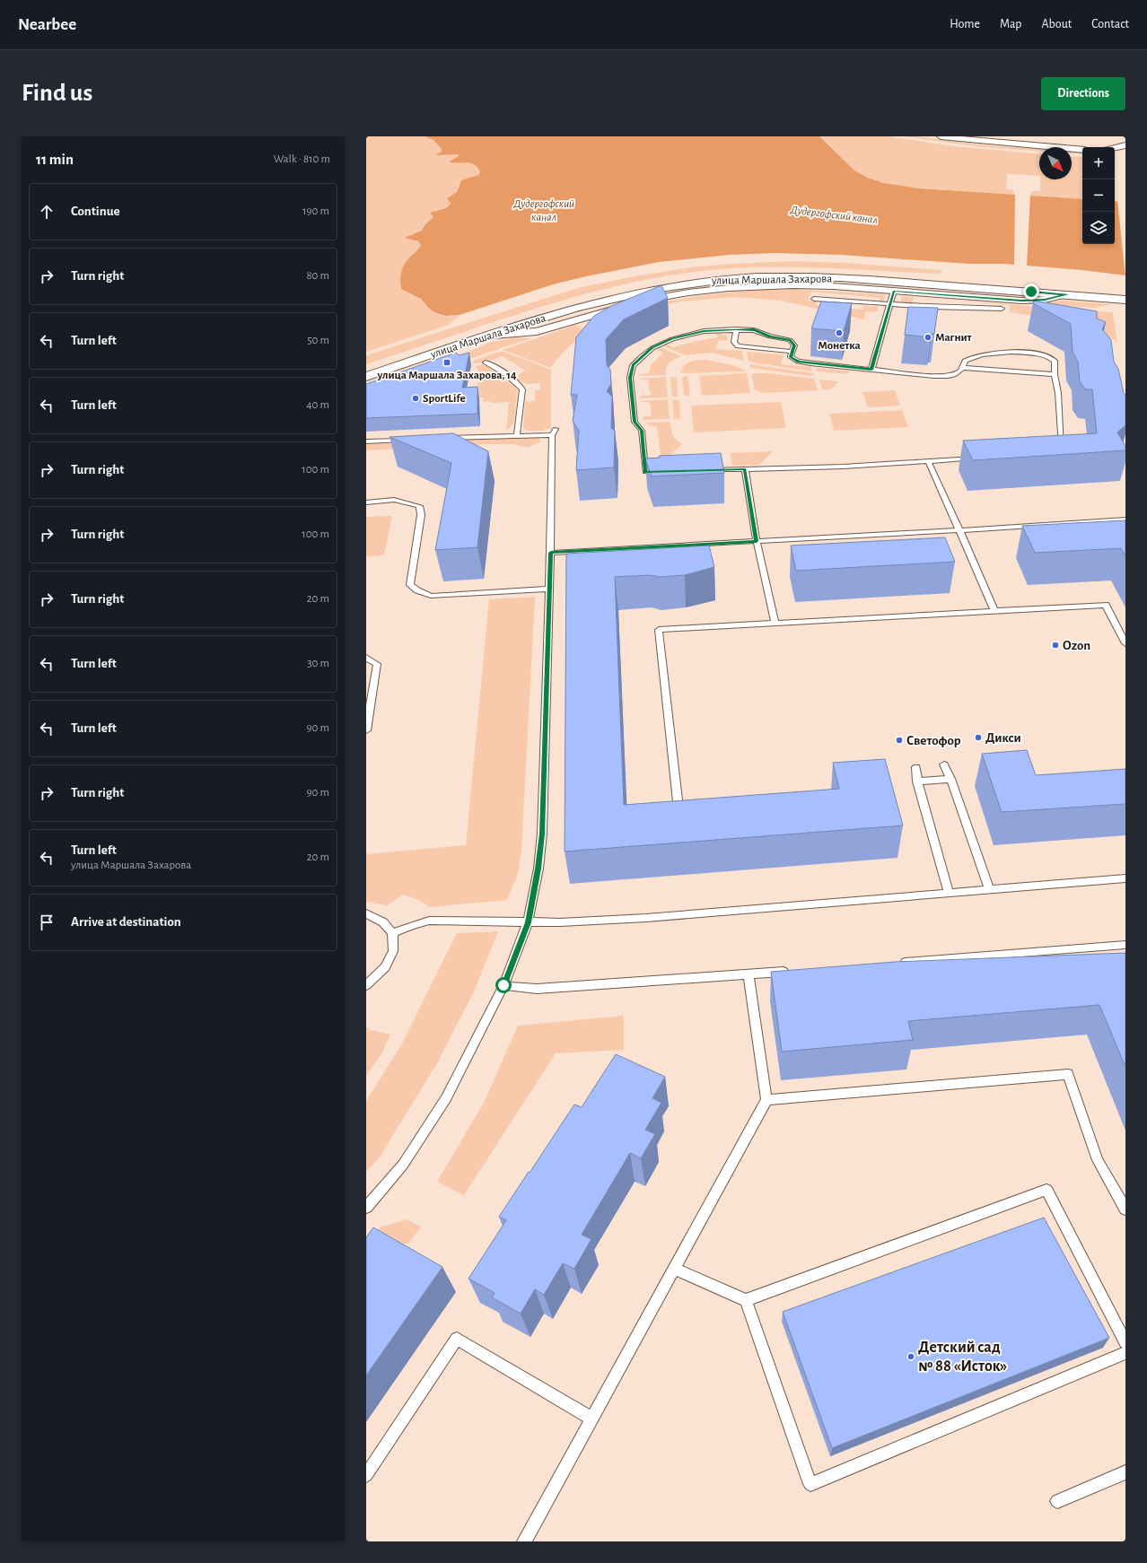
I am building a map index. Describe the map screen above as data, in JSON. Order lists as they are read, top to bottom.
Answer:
{
  "streets": {
    "street": ["улица Маршала Захарова"]
  },
  "water": ["Дудергофский канал"],
  "places": {
    "other": [
      "Монетка",
      "Магнит",
      "SportLife",
      "Ozon",
      "Дикси",
      "Светофор",
      "Детский сад № 88 «Исток»"
    ],
    "transit": ["улица Маршала Захарова, 14"]
  },
  "north": "bottom right",
  "page": {
    "header": "Nearbee",
    "nav": [
      "Home",
      "Map",
      "About",
      "Contact"
    ],
    "buttons": "Directions",
    "title": "Find us",
    "heading": ["11 min", "Walk · 810 m"],
    "map_buttons": ["+", "−"],
    "list": [
      ["Continue", "190 m"],
      ["Turn right", "80 m"],
      ["Turn left", "50 m"],
      ["Turn left", "40 m"],
      ["Turn right", "100 m"],
      ["Turn right", "100 m"],
      ["Turn right", "20 m"],
      ["Turn left", "30 m"],
      ["Turn left", "90 m"],
      ["Turn right", "90 m"],
      ["Turn left", "улица Маршала Захарова", "20 m"],
      "Arrive at destination"
    ]
  }
}
